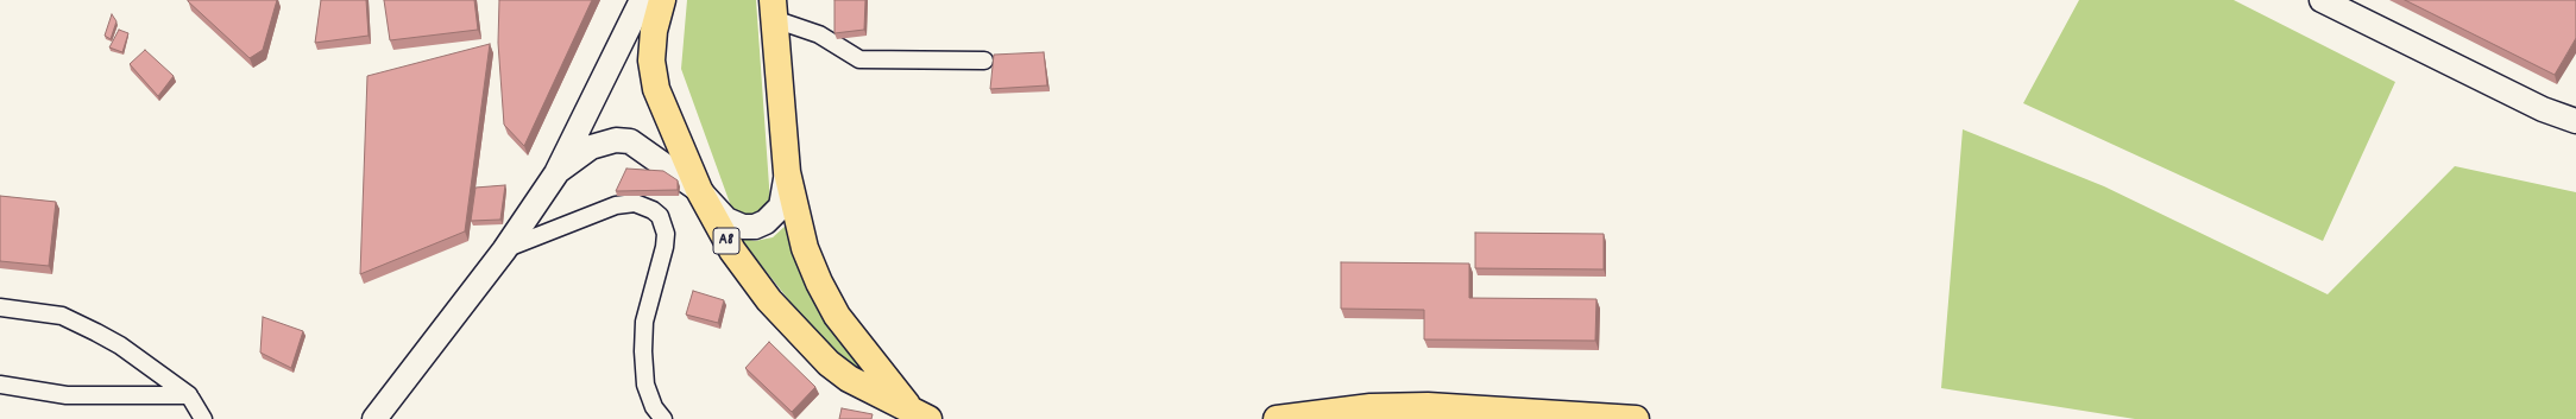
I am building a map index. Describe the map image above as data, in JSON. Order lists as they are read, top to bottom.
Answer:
{
  "streets": {
    "highway": ["A8"]
  }
}
